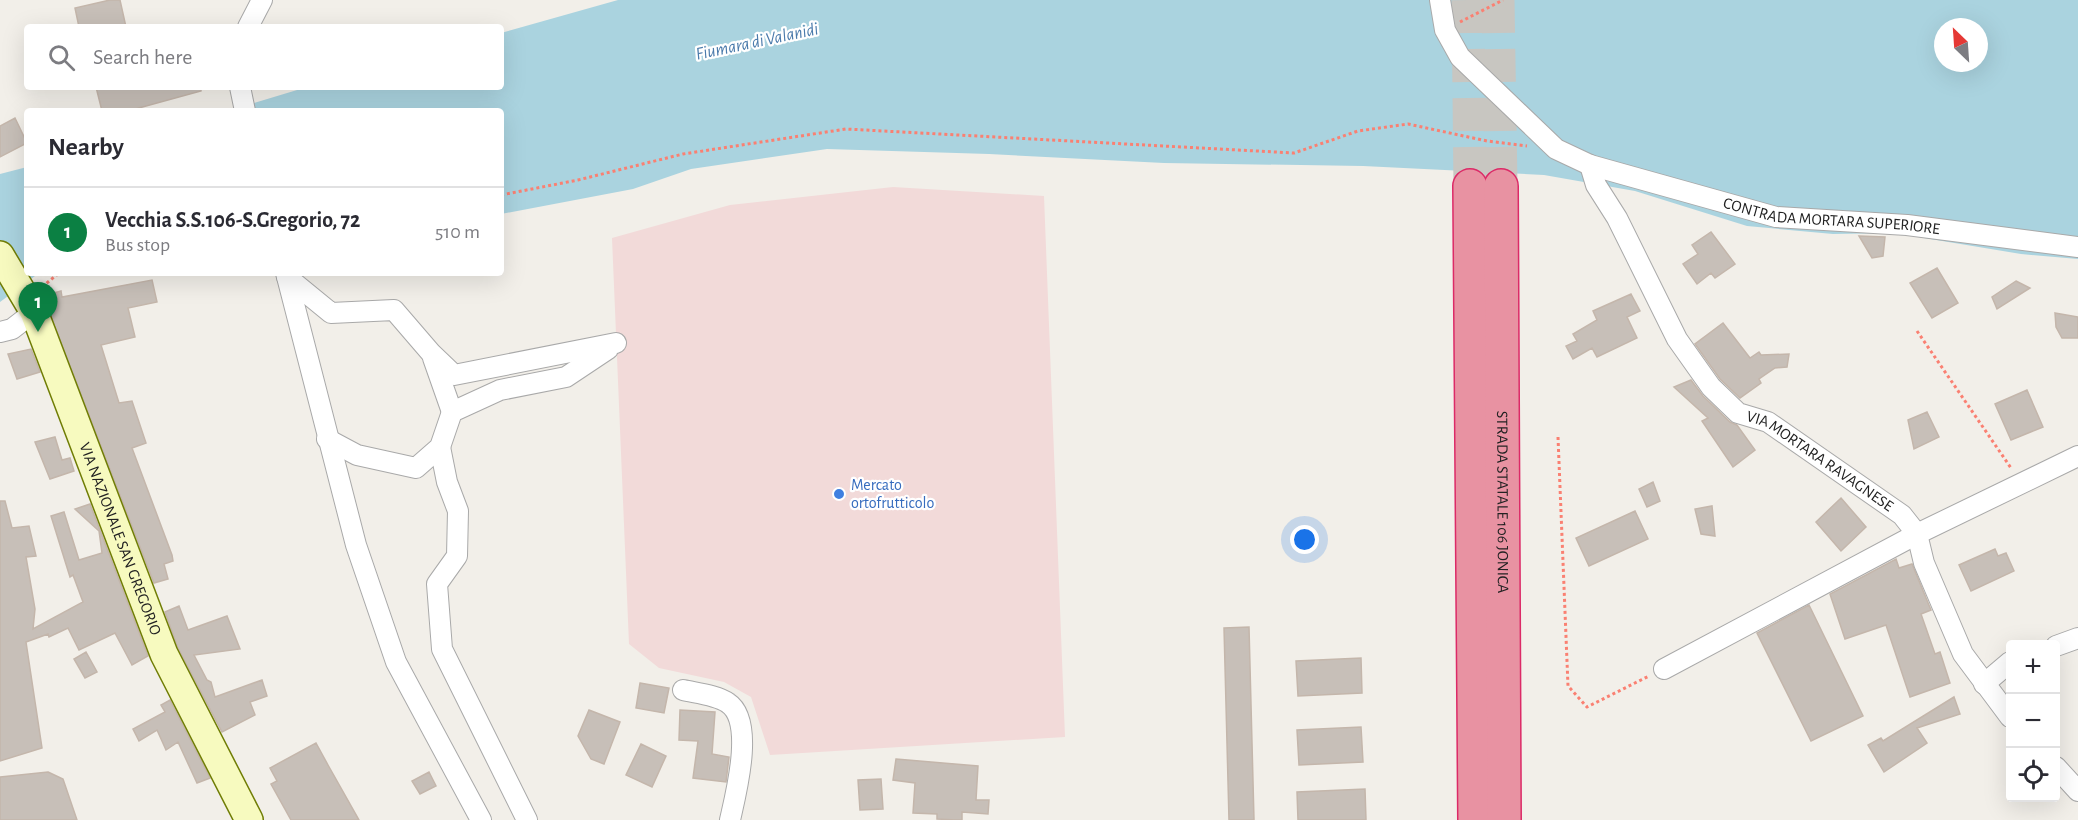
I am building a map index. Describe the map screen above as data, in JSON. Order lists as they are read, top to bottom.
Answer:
{
  "streets": {
    "highway": ["STRADA STATALE 106 JONICA"],
    "street": ["CONTRADA MORTARA SUPERIORE", "VIA MORTARA RAVAGNESE", "VIA NAZIONALE SAN GREGORIO"]
  },
  "crossings": [
    ["CONTRADA MORTARA SUPERIORE", "VIA MORTARA RAVAGNESE"]
  ],
  "water": ["Fiumara di Valanidi"],
  "places": ["Mercato ortofrutticolo"],
  "north": "top left",
  "page": {
    "search": "Search here",
    "heading": "Nearby",
    "list": [
      {
        "mark": "1",
        "name": "Vecchia S.S.106-S.Gregorio, 72",
        "note": "Bus stop",
        "value": "510 m"
      }
    ],
    "pins": "1",
    "map_buttons": ["+", "−"]
  }
}
